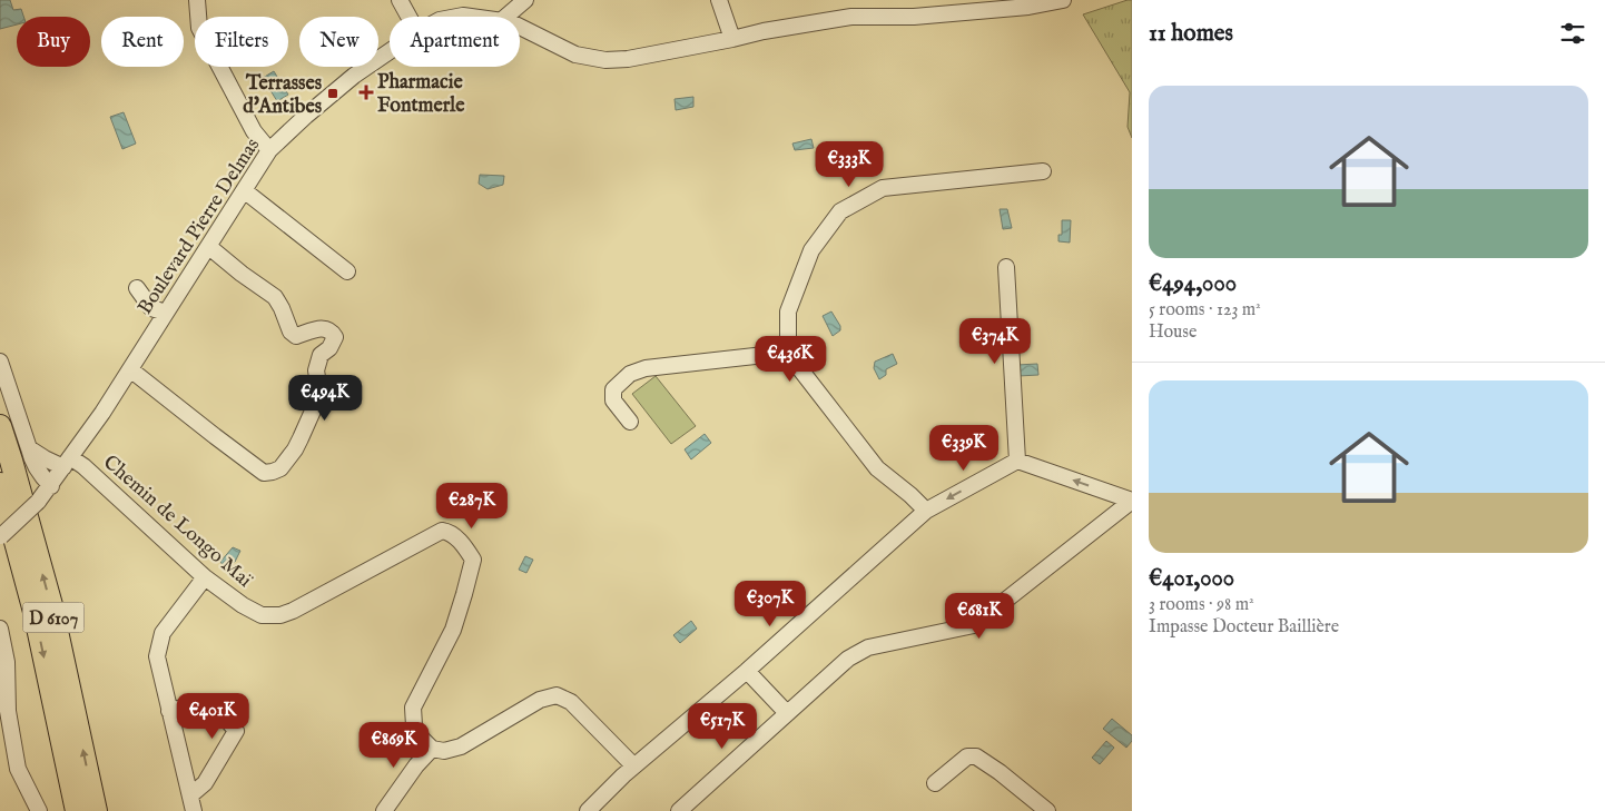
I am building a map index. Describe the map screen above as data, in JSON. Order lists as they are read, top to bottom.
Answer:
{
  "streets": {
    "highway": ["D 6107"],
    "street": ["Boulevard Pierre Delmas", "Chemin de Longo Maï"]
  },
  "crossings": [
    ["Boulevard Pierre Delmas", "Chemin de Longo Maï"]
  ],
  "places": {
    "health": ["Pharmacie Fontmerle"],
    "transit": ["Terrasses d'Antibes"]
  },
  "page": {
    "heading": "11 homes",
    "chip": [
      "Buy",
      "Rent",
      "Filters",
      "New",
      "Apartment"
    ],
    "list": [
      {
        "name": "€494,000",
        "note": "5 rooms · 123 m² · House"
      },
      {
        "name": "€401,000",
        "note": "3 rooms · 98 m² · Impasse Docteur Baillière"
      }
    ],
    "price": [
      "€333K",
      "€374K",
      "€436K",
      "€494K",
      "€339K",
      "€287K",
      "€307K",
      "€681K",
      "€401K",
      "€517K",
      "€869K"
    ]
  }
}
